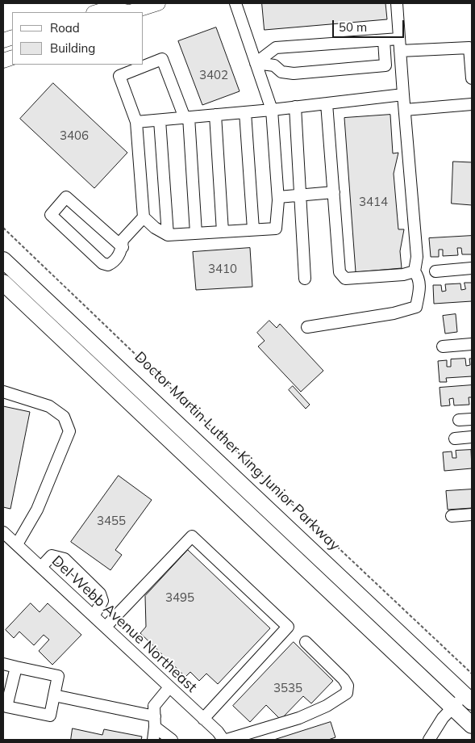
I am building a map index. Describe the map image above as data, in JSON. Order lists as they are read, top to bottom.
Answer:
{
  "streets": {
    "highway": ["Doctor Martin Luther King Junior Parkway"],
    "street": ["Del Webb Avenue Northeast"]
  },
  "house_numbers": [
    "3402",
    "3406",
    "3414",
    "3410",
    "3455",
    "3495",
    "3535"
  ],
  "legend": ["Road", "Building"],
  "scale_bar": "50 m"
}
